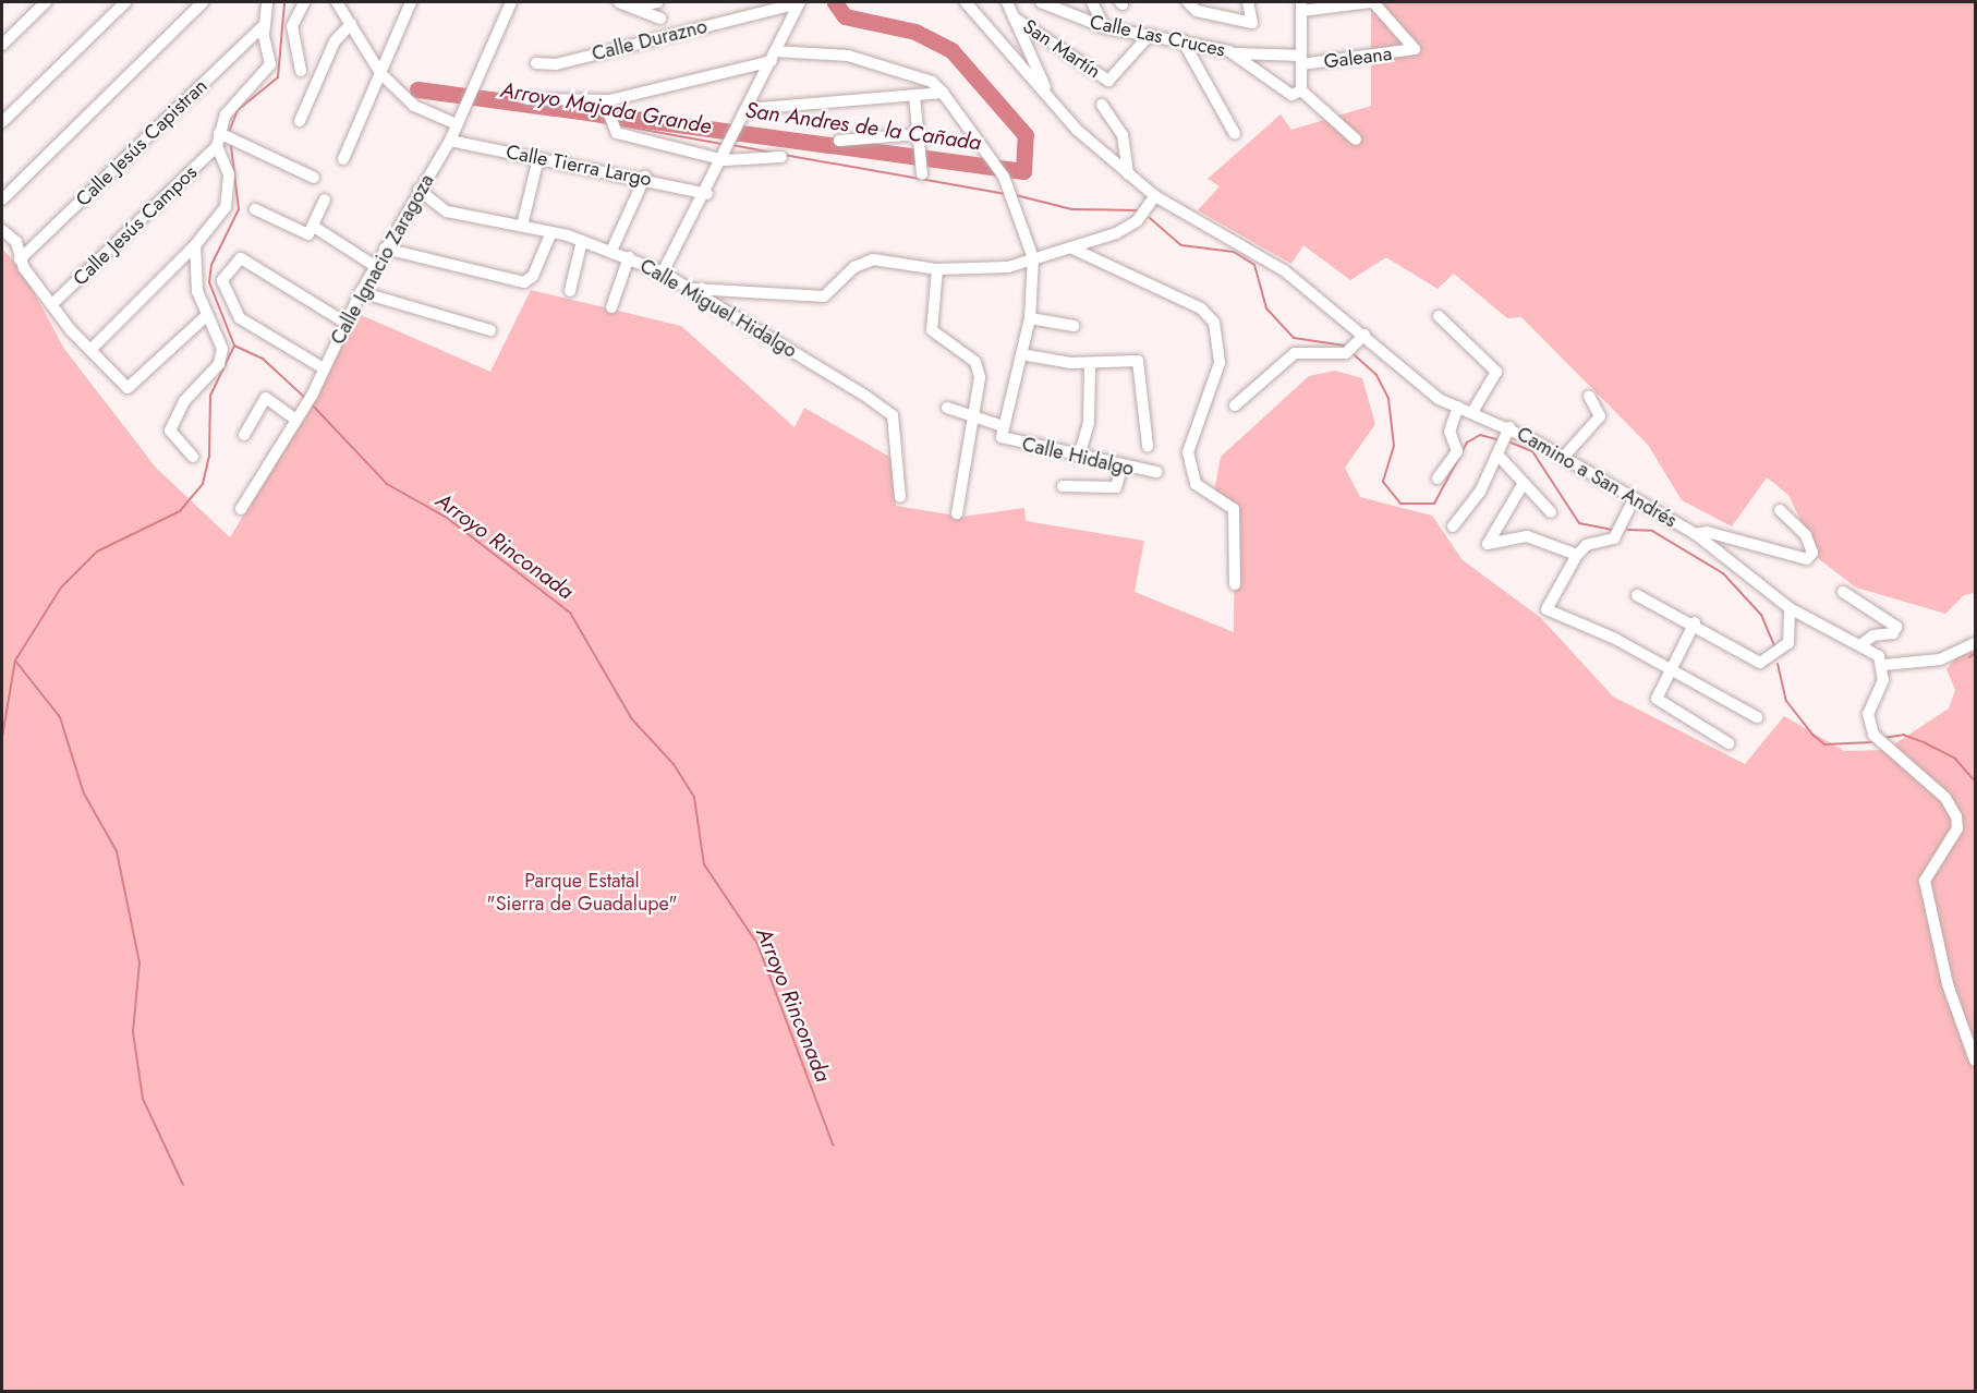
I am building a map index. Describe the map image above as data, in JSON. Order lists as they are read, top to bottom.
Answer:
{
  "streets": {
    "street": [
      "Calle Las Cruces",
      "Calle Durazno",
      "San Martín",
      "Galeana",
      "Calle Jesús Capistran",
      "Calle Tierra Largo",
      "Calle Jesús Campos",
      "Calle Ignacio Zaragoza",
      "Calle Miguel Hidalgo",
      "Calle Hidalgo",
      "Camino a San Andrés"
    ]
  },
  "crossings": [
    ["Calle Las Cruces", "San Martín"],
    ["Calle Las Cruces", "Galeana"],
    ["Calle Durazno", "Calle Tierra Largo"],
    ["Calle Durazno", "Calle Miguel Hidalgo"],
    ["Calle Tierra Largo", "Calle Ignacio Zaragoza"],
    ["Calle Ignacio Zaragoza", "Calle Miguel Hidalgo"]
  ],
  "water": ["Arroyo Majada Grande", "San Andres de la Cañada", "Arroyo Rinconada"],
  "parks": ["Parque Estatal \"Sierra de Guadalupe\""]
}
